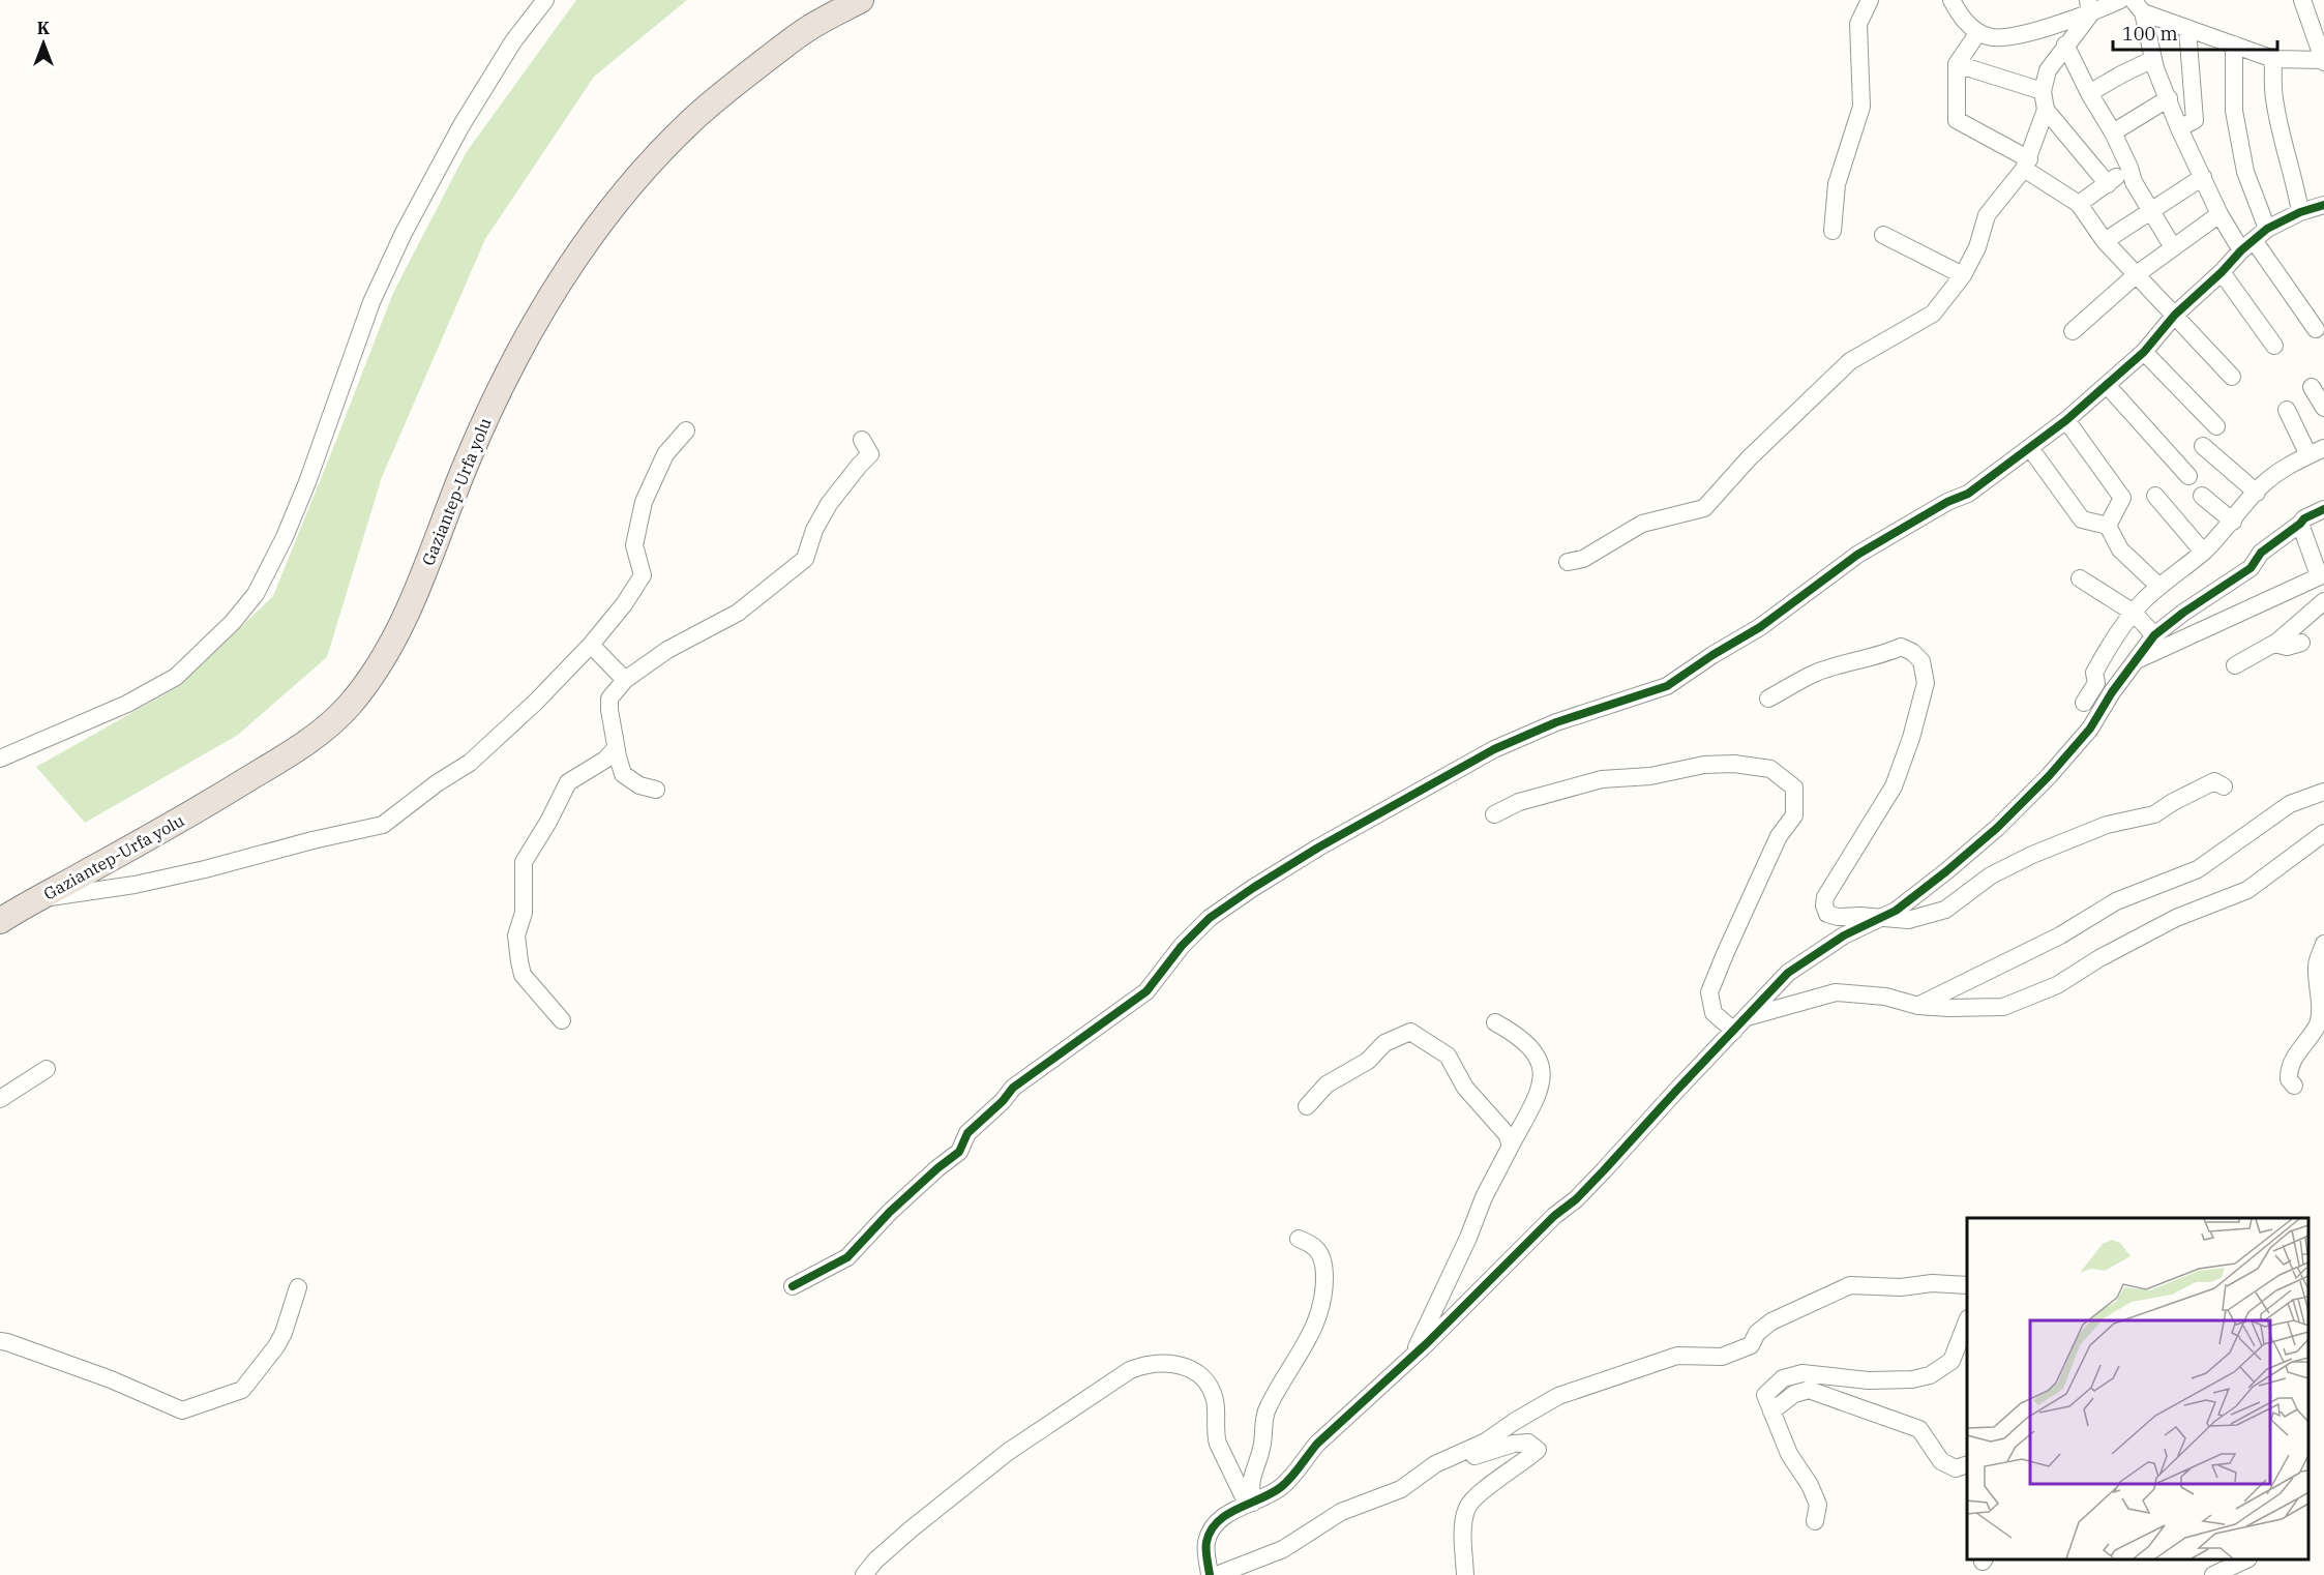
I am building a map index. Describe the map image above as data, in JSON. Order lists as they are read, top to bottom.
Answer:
{
  "streets": {
    "highway": ["Gaziantep-Urfa yolu"]
  },
  "scale_bar": "100 m",
  "north": "top"
}
